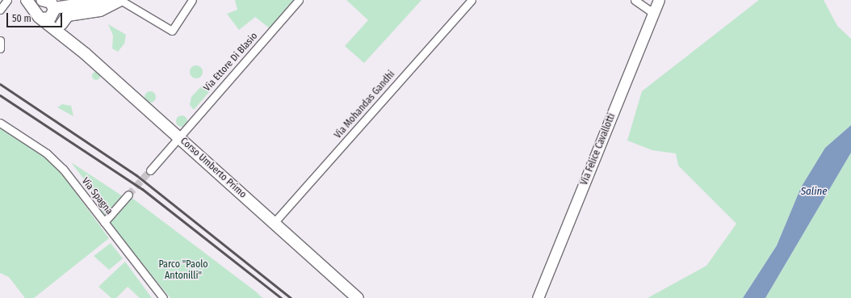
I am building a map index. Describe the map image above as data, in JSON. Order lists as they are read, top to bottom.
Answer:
{
  "streets": {
    "main road": ["Via Felice Cavallotti", "Corso Umberto Primo"],
    "street": ["Via Ettore Di Blasio", "Via Mohandas Gandhi", "Via Spagna"]
  },
  "crossings": [
    ["Via Ettore Di Blasio", "Corso Umberto Primo"],
    ["Via Mohandas Gandhi", "Corso Umberto Primo"]
  ],
  "water": ["Saline"],
  "parks": ["Parco \"Paolo Antonilli\""],
  "scale_bar": "50 m"
}
